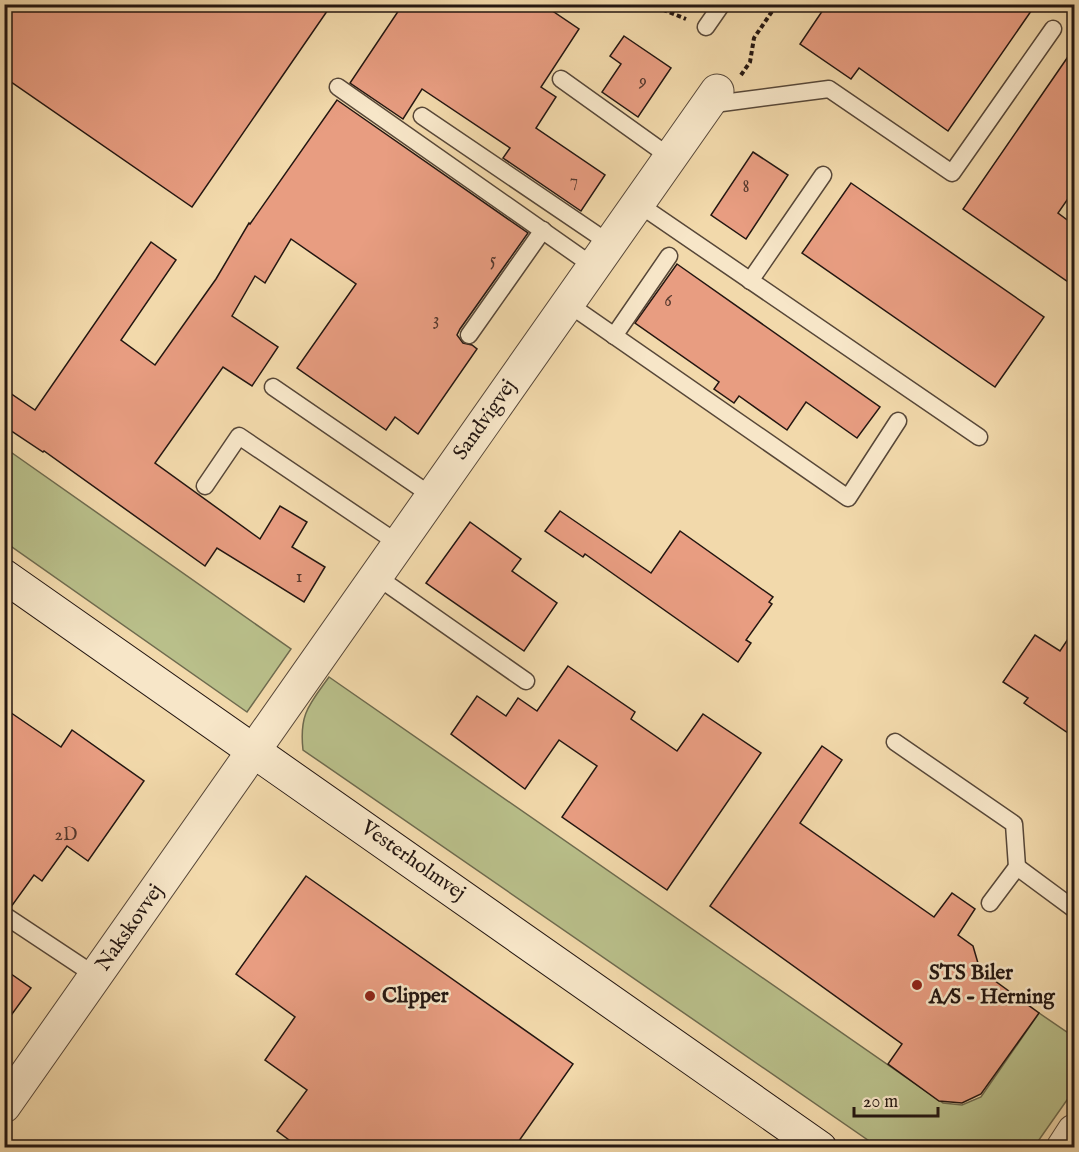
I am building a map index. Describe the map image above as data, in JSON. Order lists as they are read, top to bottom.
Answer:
{
  "streets": {
    "street": ["Sandvigvej", "Vesterholmvej", "Nakskovvej"]
  },
  "crossings": [
    ["Sandvigvej", "Vesterholmvej"],
    ["Sandvigvej", "Nakskovvej"],
    ["Vesterholmvej", "Nakskovvej"]
  ],
  "places": ["STS Biler A/S - Herning", "Clipper"],
  "house_numbers": [
    "9",
    "7",
    "8",
    "5",
    "6",
    "3",
    "1",
    "2D"
  ],
  "scale_bar": "20 m"
}
